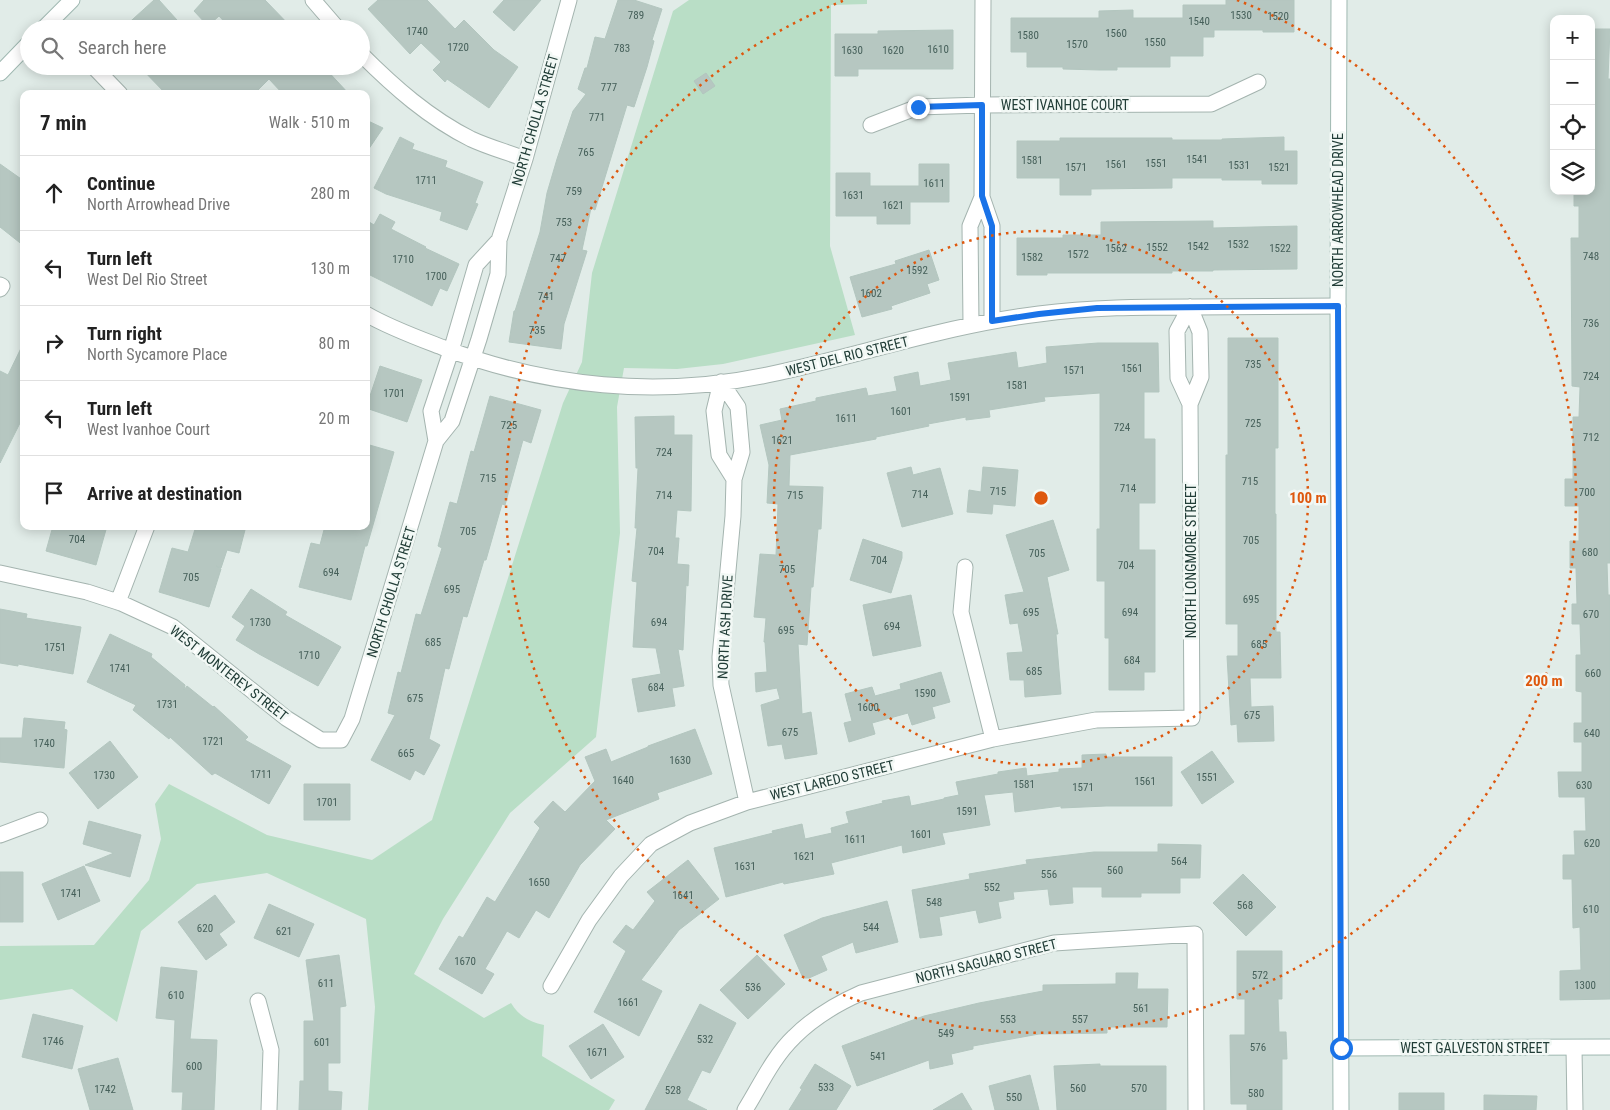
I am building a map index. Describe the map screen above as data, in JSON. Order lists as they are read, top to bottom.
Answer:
{
  "streets": {
    "street": [
      "WEST IVANHOE COURT",
      "NORTH CHOLLA STREET",
      "NORTH ARROWHEAD DRIVE",
      "WEST DEL RIO STREET",
      "NORTH LONGMORE STREET",
      "NORTH ASH DRIVE",
      "WEST MONTEREY STREET",
      "WEST LAREDO STREET",
      "NORTH SAGUARO STREET",
      "WEST GALVESTON STREET"
    ]
  },
  "crossings": [
    ["NORTH CHOLLA STREET", "WEST DEL RIO STREET"],
    ["NORTH CHOLLA STREET", "WEST MONTEREY STREET"],
    ["NORTH ARROWHEAD DRIVE", "WEST DEL RIO STREET"],
    ["NORTH ARROWHEAD DRIVE", "WEST GALVESTON STREET"],
    ["WEST DEL RIO STREET", "NORTH LONGMORE STREET"],
    ["WEST DEL RIO STREET", "NORTH ASH DRIVE"],
    ["NORTH LONGMORE STREET", "WEST LAREDO STREET"],
    ["NORTH ASH DRIVE", "WEST LAREDO STREET"]
  ],
  "house_numbers": [
    "789",
    "1530",
    "1520",
    "1540",
    "1740",
    "1560",
    "1580",
    "1550",
    "1570",
    "1720",
    "783",
    "1610",
    "1630",
    "1620",
    "777",
    "771",
    "765",
    "1541",
    "1581",
    "1551",
    "1561",
    "1531",
    "1571",
    "1521",
    "1711",
    "1611",
    "759",
    "1631",
    "1621",
    "753",
    "1532",
    "1542",
    "1552",
    "1562",
    "1522",
    "1572",
    "748",
    "1582",
    "747",
    "1710",
    "1592",
    "1700",
    "1602",
    "741",
    "736",
    "735",
    "735",
    "1561",
    "1571",
    "724",
    "1581",
    "1701",
    "1591",
    "1601",
    "1611",
    "725",
    "725",
    "724",
    "712",
    "1621",
    "724",
    "715",
    "715",
    "714",
    "715",
    "700",
    "714",
    "714",
    "715",
    "705",
    "704",
    "705",
    "704",
    "680",
    "705",
    "704",
    "704",
    "705",
    "694",
    "705",
    "695",
    "695",
    "695",
    "694",
    "670",
    "1730",
    "694",
    "694",
    "695",
    "685",
    "685",
    "1751",
    "1710",
    "684",
    "1741",
    "685",
    "660",
    "684",
    "1590",
    "675",
    "1731",
    "1600",
    "675",
    "675",
    "640",
    "1721",
    "1740",
    "665",
    "1630",
    "1711",
    "1730",
    "1551",
    "1640",
    "1561",
    "1581",
    "630",
    "1571",
    "1701",
    "1591",
    "1601",
    "1611",
    "620",
    "1621",
    "564",
    "1631",
    "560",
    "556",
    "1650",
    "552",
    "1741",
    "1641",
    "548",
    "568",
    "610",
    "544",
    "620",
    "621",
    "1670",
    "572",
    "611",
    "1300",
    "536",
    "610",
    "1661",
    "561",
    "553",
    "557",
    "549",
    "532",
    "1746",
    "601",
    "576",
    "1671",
    "541",
    "600",
    "533",
    "560",
    "570",
    "1742",
    "528",
    "580",
    "550"
  ],
  "page": {
    "map_buttons": ["+", "−"],
    "search": "Search here",
    "heading": ["7 min", "Walk · 510 m"],
    "list": [
      ["Continue", "North Arrowhead Drive", "280 m"],
      ["Turn left", "West Del Rio Street", "130 m"],
      ["Turn right", "North Sycamore Place", "80 m"],
      ["Turn left", "West Ivanhoe Court", "20 m"],
      "Arrive at destination"
    ]
  },
  "rings": ["100 m", "200 m"]
}
